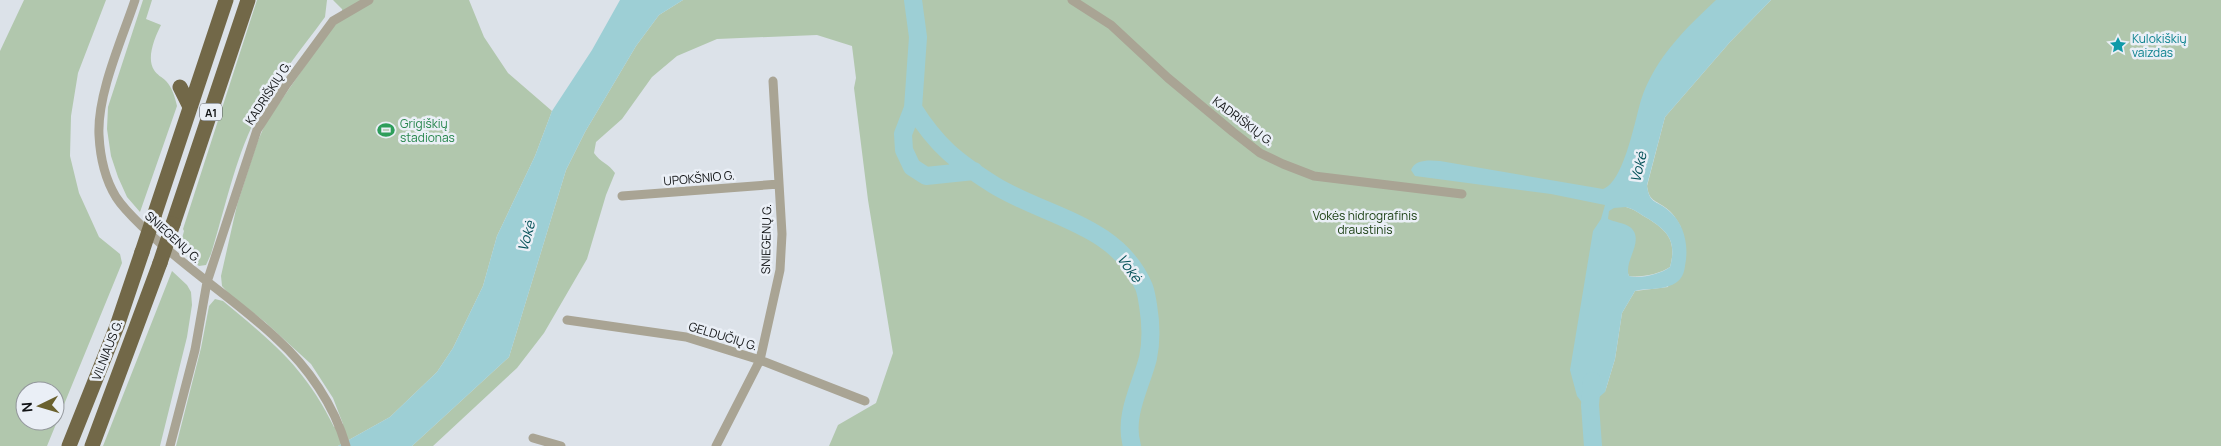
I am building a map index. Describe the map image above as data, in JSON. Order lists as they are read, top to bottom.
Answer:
{
  "streets": {
    "highway": ["A1", "VILNIAUS G."],
    "street": [
      "KADRIŠKIŲ G.",
      "UPOKŠNIO G.",
      "SNIEGENŲ G.",
      "GELDUČIŲ G."
    ]
  },
  "crossings": [
    ["KADRIŠKIŲ G.", "SNIEGENŲ G."],
    ["A1", "VILNIAUS G."],
    ["UPOKŠNIO G.", "SNIEGENŲ G."],
    ["SNIEGENŲ G.", "GELDUČIŲ G."]
  ],
  "water": ["Vokė"],
  "parks": ["Vokės hidrografinis draustinis"],
  "places": {
    "place": ["Kulokiškių vaizdas"],
    "sports": ["Grigiškių stadionas"]
  },
  "north": "left"
}
